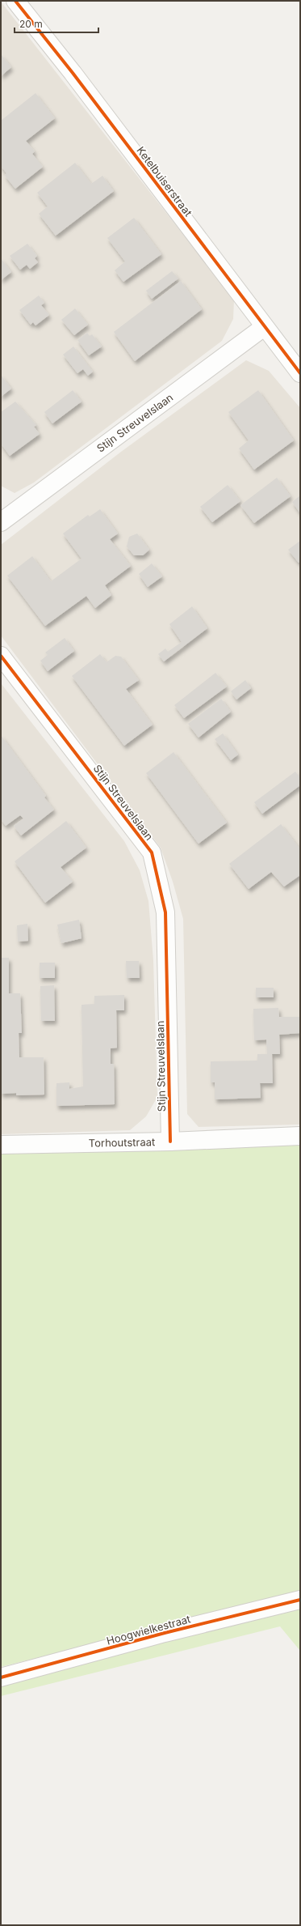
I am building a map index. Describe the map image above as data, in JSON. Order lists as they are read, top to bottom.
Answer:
{
  "streets": {
    "street": [
      "Ketelbuiserstraat",
      "Stijn Streuvelslaan",
      "Torhoutstraat",
      "Hoogwielkestraat"
    ]
  },
  "crossings": [
    ["Ketelbuiserstraat", "Stijn Streuvelslaan"],
    ["Stijn Streuvelslaan", "Torhoutstraat"]
  ],
  "scale_bar": "20 m"
}
